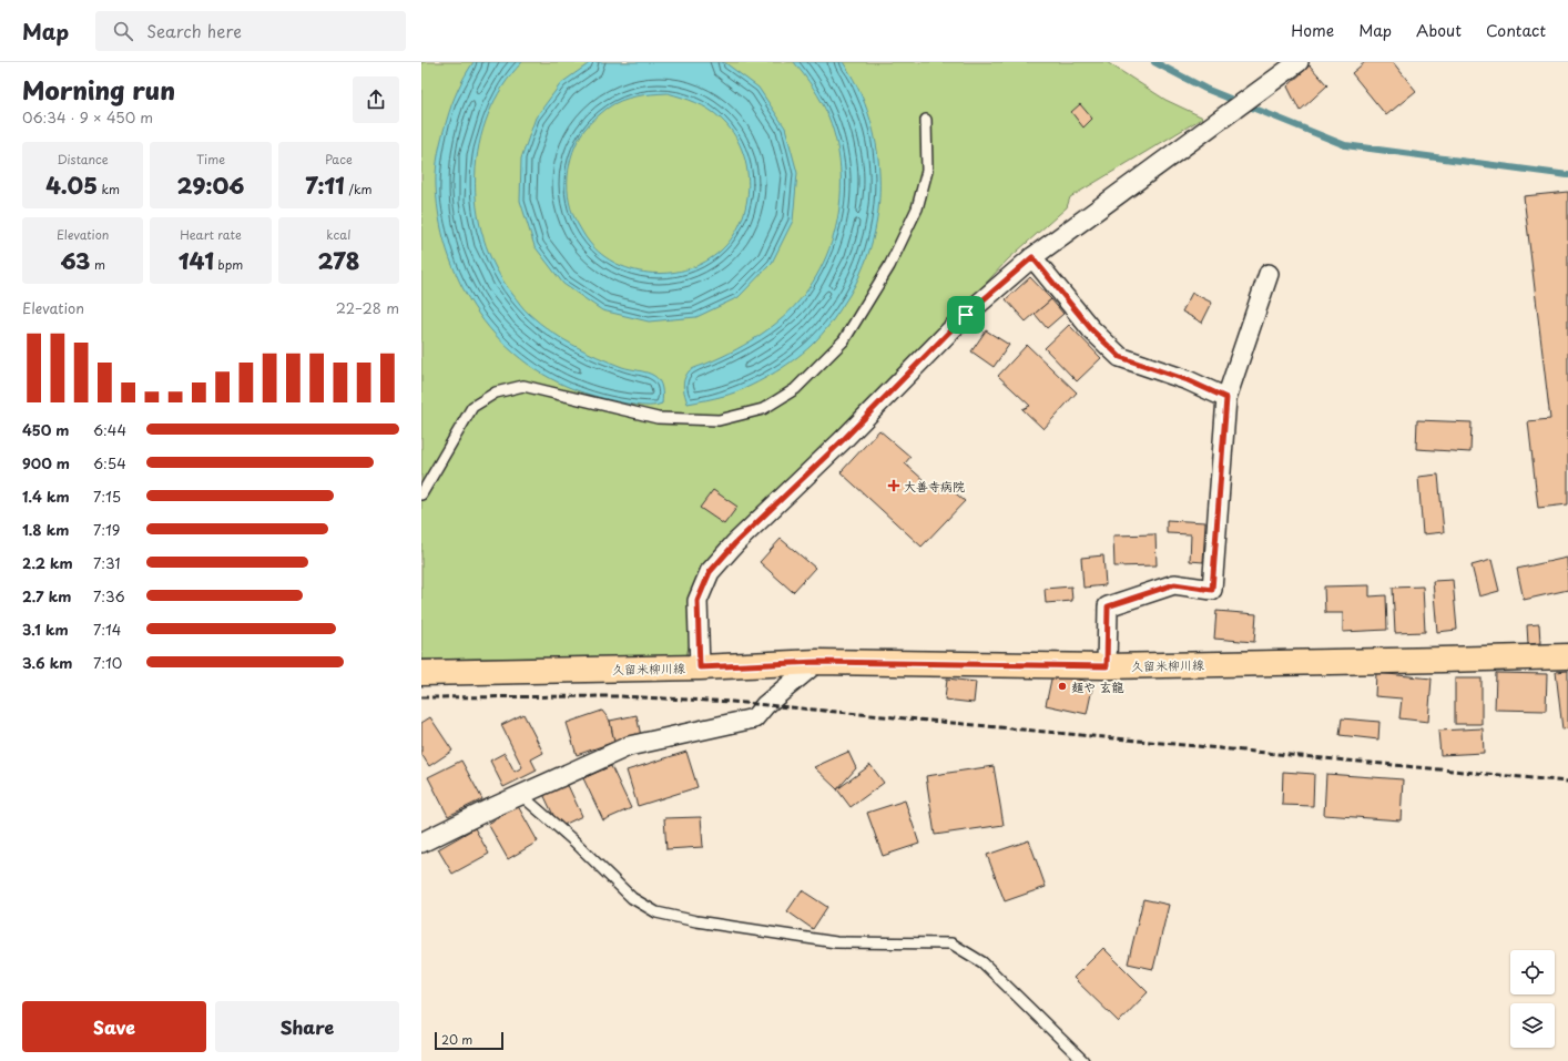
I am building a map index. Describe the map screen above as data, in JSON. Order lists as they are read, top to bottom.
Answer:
{
  "streets": {
    "main road": ["久留米柳川線"]
  },
  "places": {
    "health": ["大善寺病院"],
    "other": ["麺や 玄龍"]
  },
  "scale_bar": "20 m",
  "page": {
    "header": "Map",
    "search": "Search here",
    "nav": [
      "Home",
      "Map",
      "About",
      "Contact"
    ],
    "heading": ["Morning run", "06:34 · 9 × 450 m"],
    "stats": [
      ["Distance", "4.05 km"],
      ["Time", "29:06"],
      ["Pace", "7:11 /km"],
      ["Elevation", "63 m"],
      ["Heart rate", "141 bpm"],
      ["kcal", "278"]
    ],
    "chart": ["Elevation", "22–28 m"],
    "list": [
      {
        "name": "450 m",
        "note": "6:44"
      },
      {
        "name": "900 m",
        "note": "6:54"
      },
      {
        "name": "1.4 km",
        "note": "7:15"
      },
      {
        "name": "1.8 km",
        "note": "7:19"
      },
      {
        "name": "2.2 km",
        "note": "7:31"
      },
      {
        "name": "2.7 km",
        "note": "7:36"
      },
      {
        "name": "3.1 km",
        "note": "7:14"
      },
      {
        "name": "3.6 km",
        "note": "7:10"
      }
    ],
    "buttons": ["Save", "Share"],
    "scale": "20 m"
  }
}
